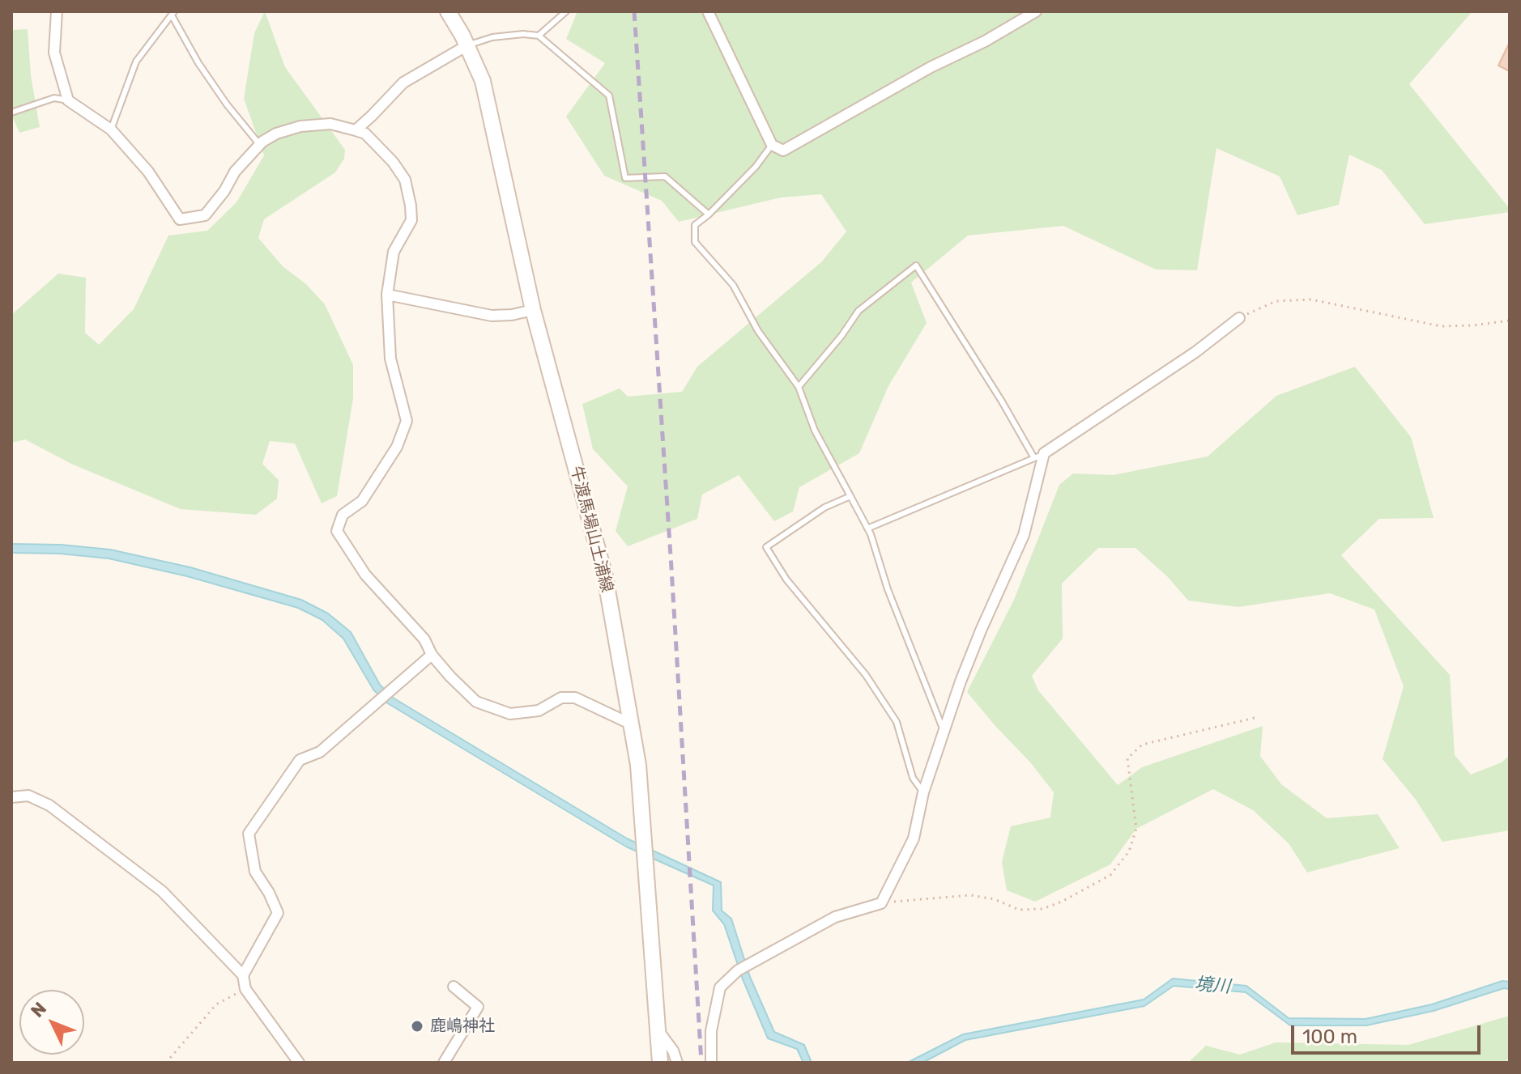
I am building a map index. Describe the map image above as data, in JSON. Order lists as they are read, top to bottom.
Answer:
{
  "streets": {
    "main road": ["牛渡馬場山土浦線"]
  },
  "water": ["境川"],
  "places": ["鹿嶋神社"],
  "scale_bar": "100 m",
  "north": "top left"
}
